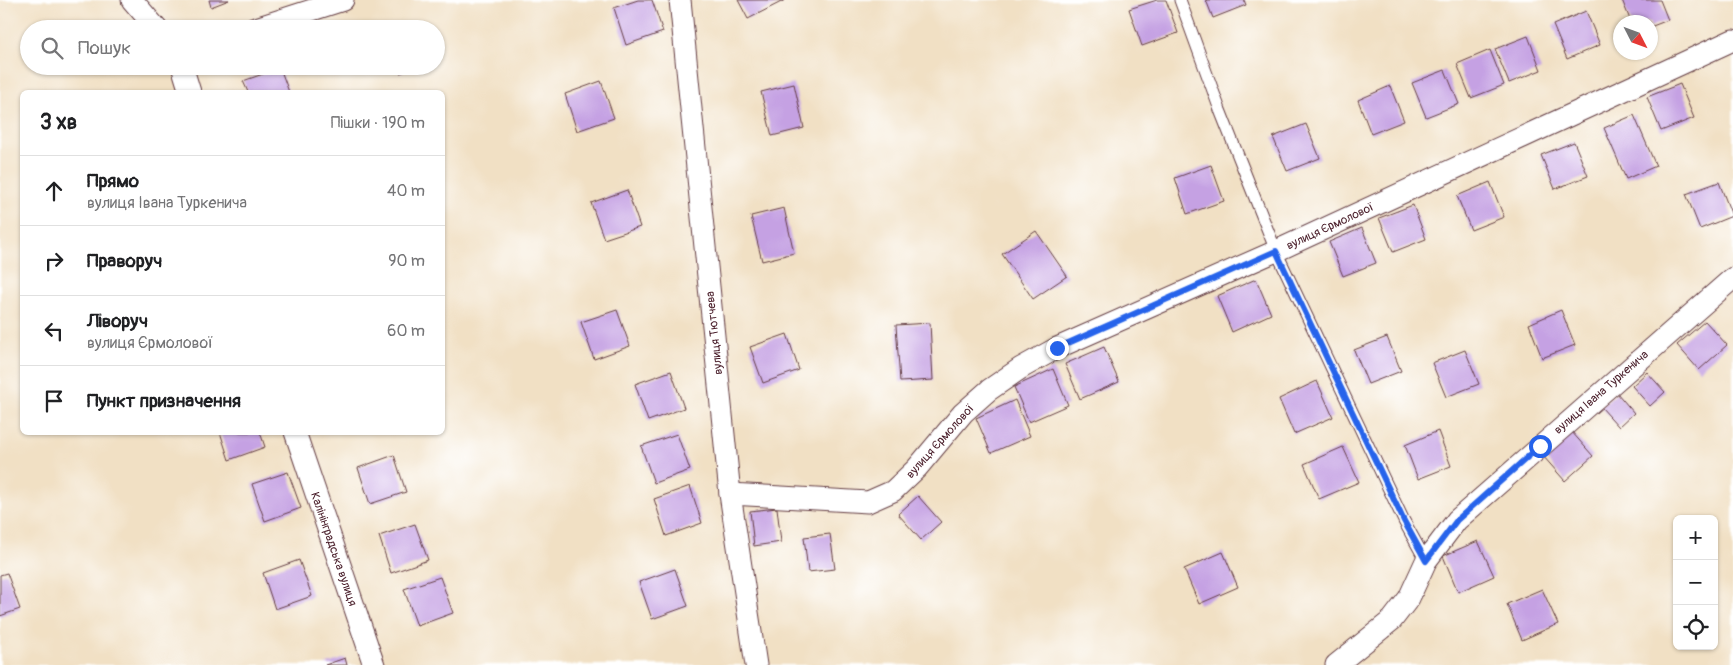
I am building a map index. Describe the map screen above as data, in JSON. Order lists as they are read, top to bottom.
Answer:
{
  "streets": {
    "street": [
      "вулиця Єрмолової",
      "вулиця Тютчева",
      "вулиця Івана Туркенича",
      "Калінінградська вулиця"
    ]
  },
  "crossings": [
    ["вулиця Єрмолової", "вулиця Тютчева"]
  ],
  "north": "bottom right",
  "page": {
    "search": "Пошук",
    "heading": ["3 хв", "Пішки · 190 m"],
    "list": [
      ["Прямо", "вулиця Івана Туркенича", "40 m"],
      ["Праворуч", "90 m"],
      ["Ліворуч", "вулиця Єрмолової", "60 m"],
      "Пункт призначення"
    ],
    "map_buttons": ["+", "−"]
  }
}
